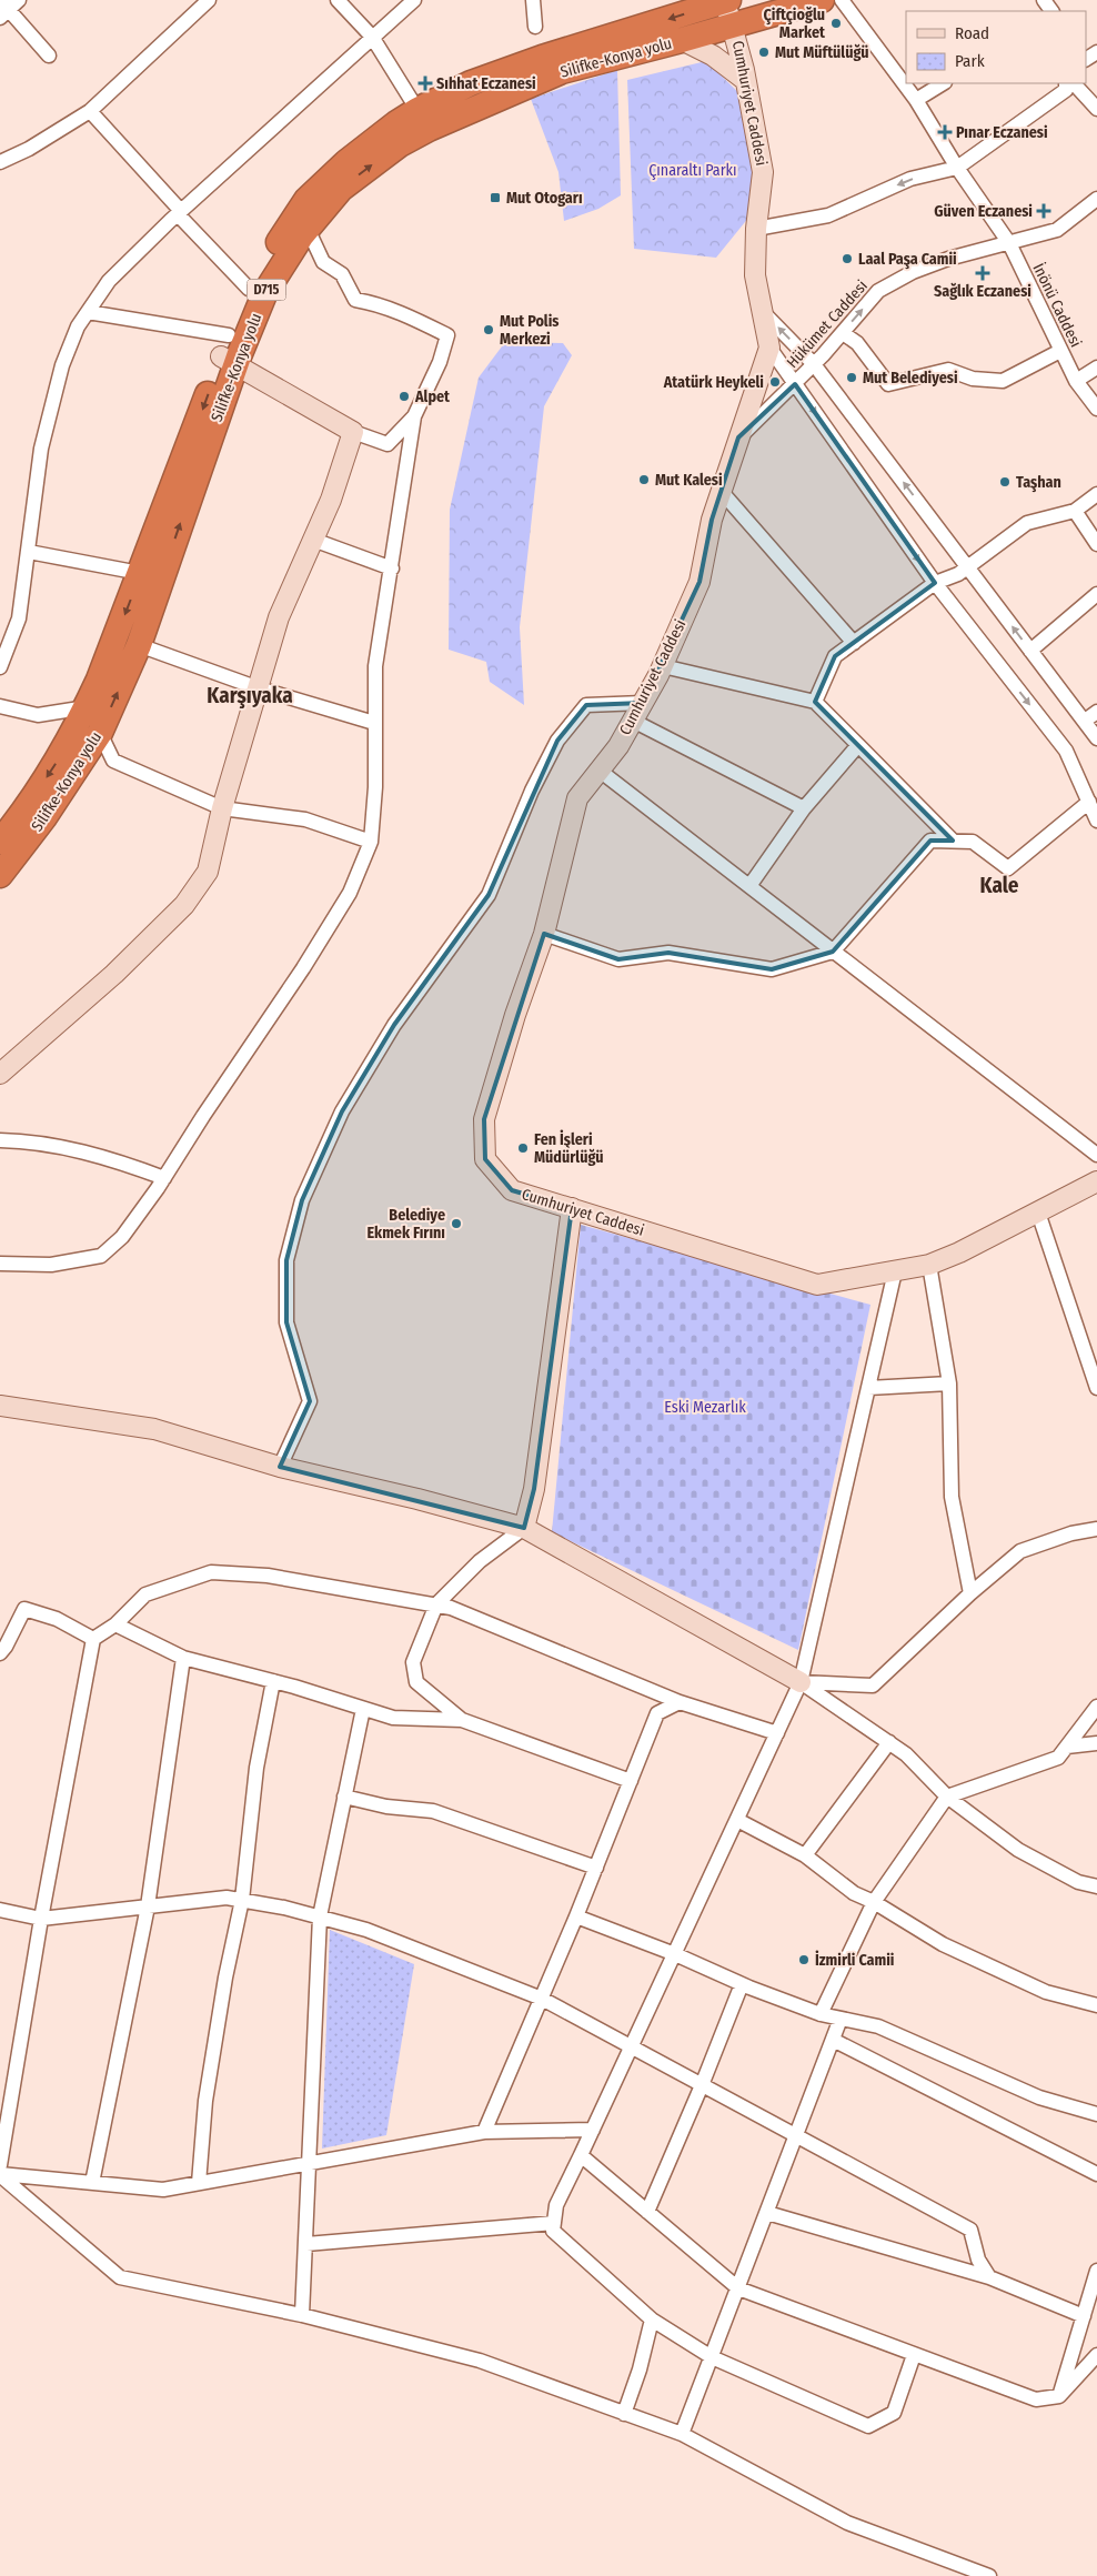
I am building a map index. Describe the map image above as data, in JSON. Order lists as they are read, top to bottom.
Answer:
{
  "streets": {
    "highway": ["Silifke-Konya yolu", "D715"],
    "street": ["Cumhuriyet Caddesi", "İnönü Caddesi", "Hükümet Caddesi"]
  },
  "crossings": [
    ["Silifke-Konya yolu", "Cumhuriyet Caddesi"],
    ["Cumhuriyet Caddesi", "Hükümet Caddesi"],
    ["İnönü Caddesi", "Hükümet Caddesi"]
  ],
  "districts": ["Karşıyaka", "Kale"],
  "parks": ["Çınaraltı Parkı", "Eski Mezarlık"],
  "places": {
    "other": [
      "Çiftçioğlu Market",
      "Mut Müftülüğü",
      "Laal Paşa Camii",
      "Mut Polis Merkezi",
      "Mut Belediyesi",
      "Atatürk Heykeli",
      "Alpet",
      "Mut Kalesi",
      "Taşhan",
      "Fen İşleri Müdürlüğü",
      "Belediye Ekmek Fırını",
      "İzmirli Camii"
    ],
    "health": [
      "Sıhhat Eczanesi",
      "Pınar Eczanesi",
      "Güven Eczanesi",
      "Sağlık Eczanesi"
    ],
    "transit": ["Mut Otogarı"]
  },
  "legend": ["Road", "Park"]
}
